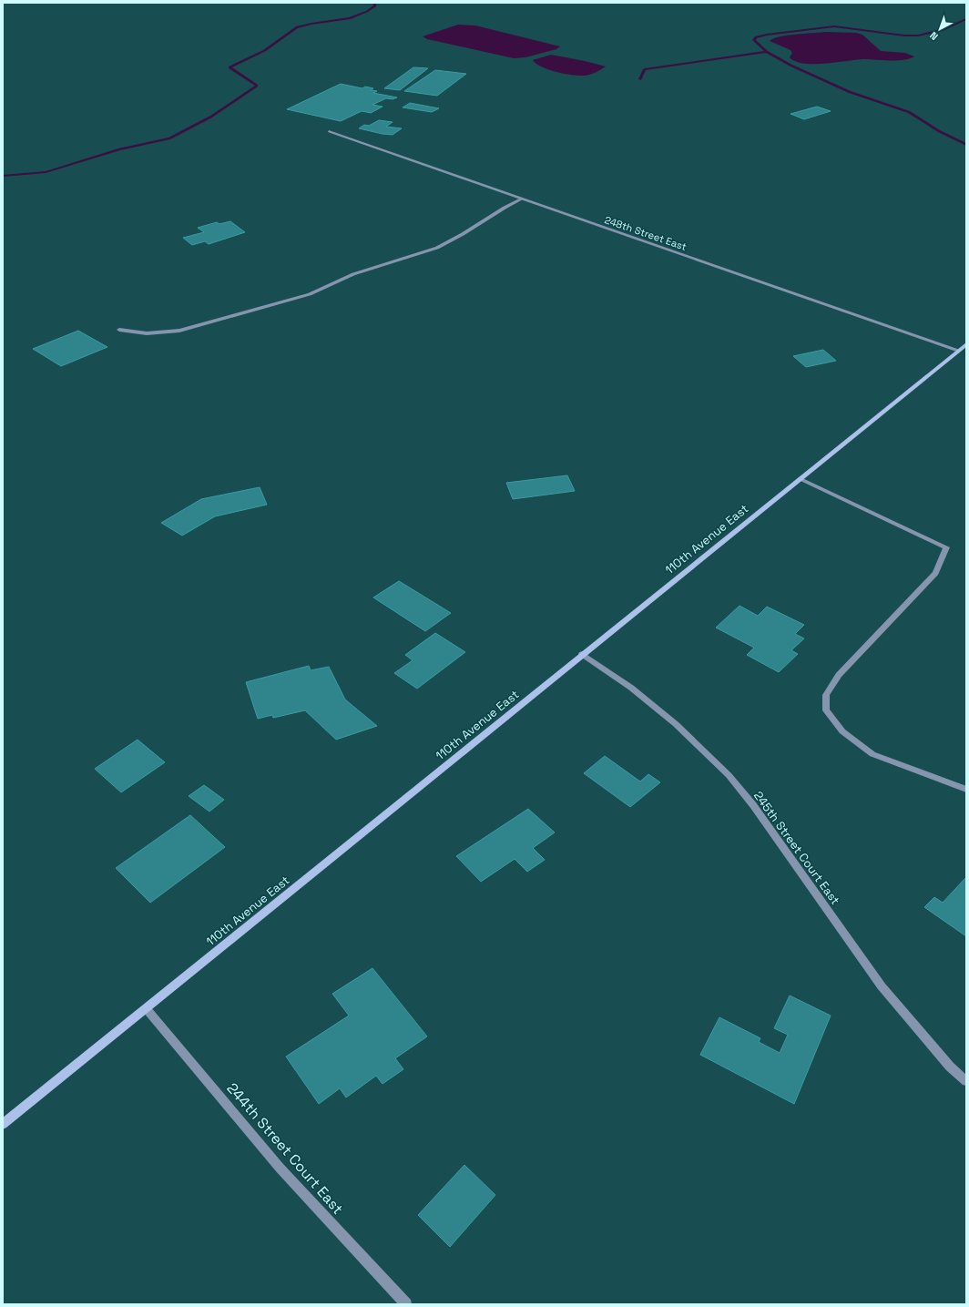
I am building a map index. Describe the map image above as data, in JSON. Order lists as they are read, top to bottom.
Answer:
{
  "streets": {
    "street": [
      "248th Street East",
      "110th Avenue East",
      "245th Street Court East",
      "244th Street Court East"
    ]
  },
  "crossings": [
    ["248th Street East", "110th Avenue East"],
    ["110th Avenue East", "245th Street Court East"],
    ["110th Avenue East", "244th Street Court East"]
  ],
  "north": "bottom left"
}
